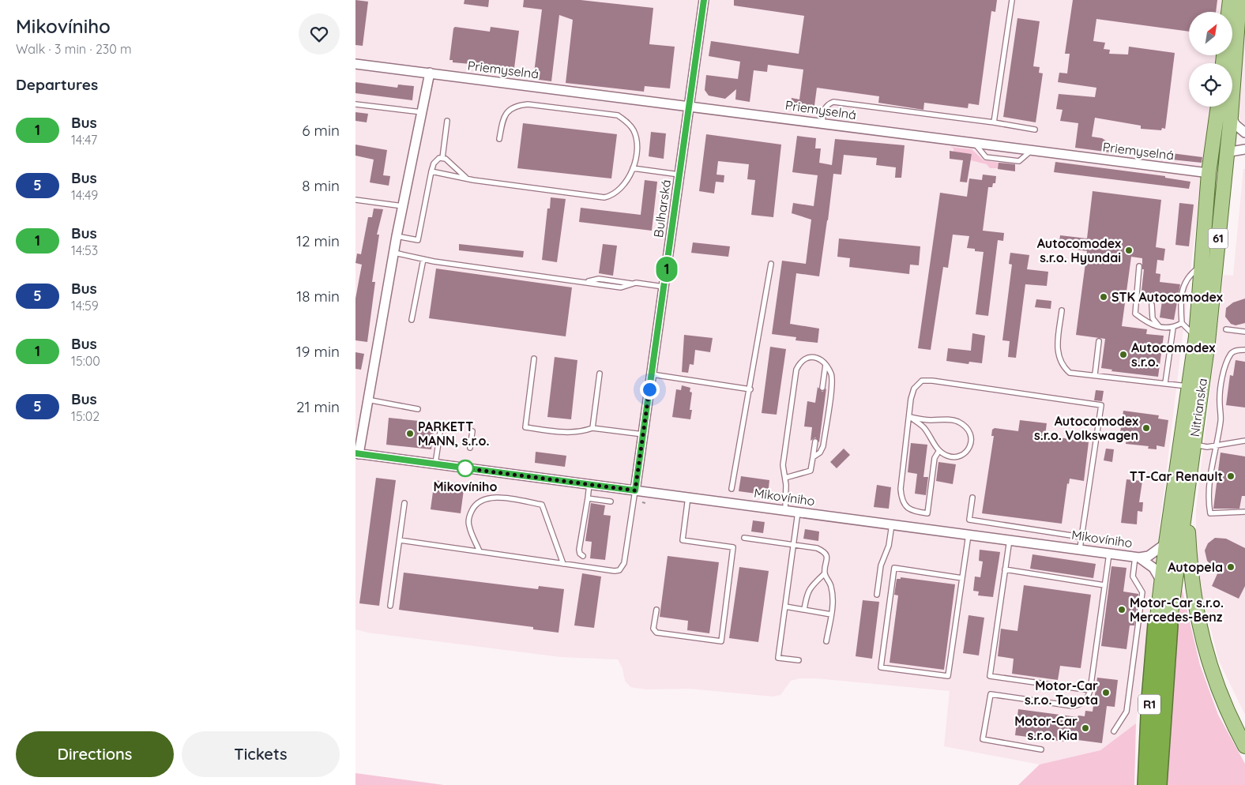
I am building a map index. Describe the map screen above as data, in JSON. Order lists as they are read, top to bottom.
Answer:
{
  "streets": {
    "highway": ["R1"],
    "main road": ["61", "Nitrianska"],
    "street": ["Priemyselná", "Bulharská", "Mikovíniho"]
  },
  "crossings": [
    ["Priemyselná", "Bulharská"],
    ["Priemyselná", "Nitrianska"],
    ["Bulharská", "Mikovíniho"],
    ["Nitrianska", "R1"]
  ],
  "places": [
    "Autocomodex s.r.o. Hyundai",
    "STK Autocomodex",
    "Autocomodex s.r.o.",
    "Autocomodex s.r.o. Volkswagen",
    "PARKETT MANN, s.r.o.",
    "Mikovíniho",
    "TT-Car Renault",
    "Autopela",
    "Motor-Car s.r.o. Mercedes-Benz",
    "Motor-Car s.r.o. Toyota",
    "Motor-Car s.r.o. Kia"
  ],
  "lines": ["bus line 1"],
  "north": "top right",
  "page": {
    "heading": [
      ["Mikovíniho", "Walk · 3 min · 230 m"],
      "Departures"
    ],
    "on_map": "1",
    "list": [
      {
        "mark": "1",
        "name": "Bus",
        "note": "14:47",
        "value": "6 min"
      },
      {
        "mark": "5",
        "name": "Bus",
        "note": "14:49",
        "value": "8 min"
      },
      {
        "mark": "1",
        "name": "Bus",
        "note": "14:53",
        "value": "12 min"
      },
      {
        "mark": "5",
        "name": "Bus",
        "note": "14:59",
        "value": "18 min"
      },
      {
        "mark": "1",
        "name": "Bus",
        "note": "15:00",
        "value": "19 min"
      },
      {
        "mark": "5",
        "name": "Bus",
        "note": "15:02",
        "value": "21 min"
      }
    ],
    "buttons": ["Directions", "Tickets"]
  }
}
